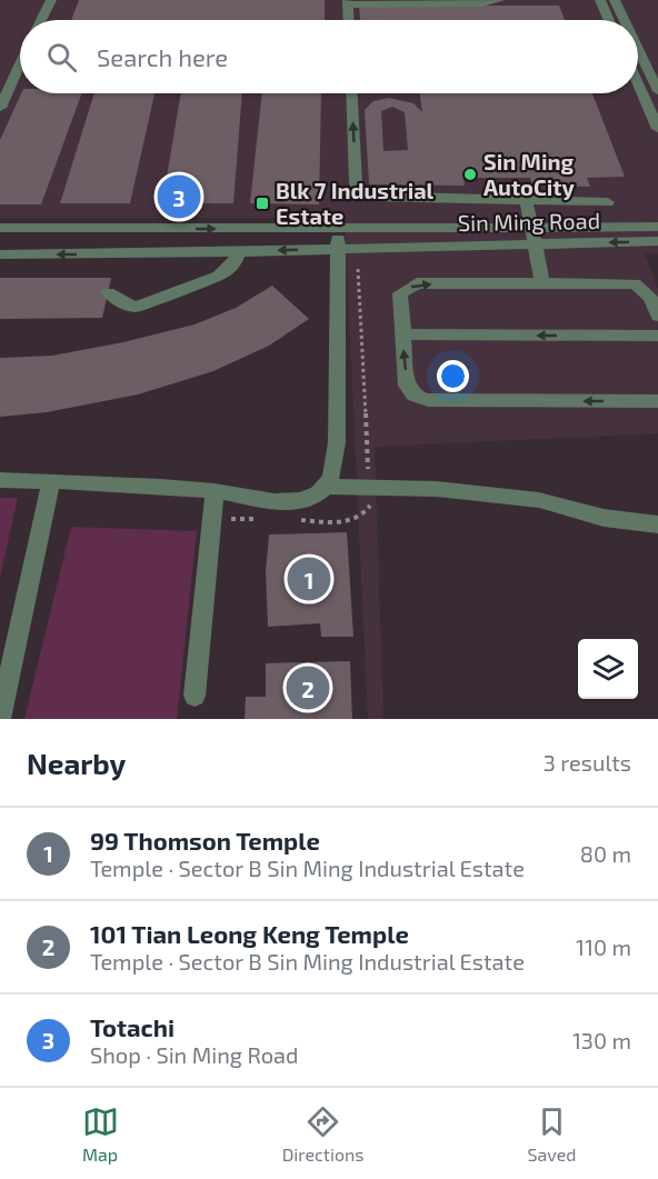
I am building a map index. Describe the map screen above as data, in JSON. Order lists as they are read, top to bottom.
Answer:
{
  "streets": {
    "street": ["Sin Ming Road"]
  },
  "places": {
    "other": ["Sin Ming AutoCity"],
    "transit": ["Blk 7 Industrial Estate"]
  },
  "page": {
    "search": "Search here",
    "pins": ["3", "1", "2"],
    "heading": ["Nearby", "3 results"],
    "list": [
      {
        "mark": "1",
        "name": "99 Thomson Temple",
        "note": "Temple · Sector B Sin Ming Industrial Estate",
        "value": "80 m"
      },
      {
        "mark": "2",
        "name": "101 Tian Leong Keng Temple",
        "note": "Temple · Sector B Sin Ming Industrial Estate",
        "value": "110 m"
      },
      {
        "mark": "3",
        "name": "Totachi",
        "note": "Shop · Sin Ming Road",
        "value": "130 m"
      }
    ],
    "nav": ["Map", "Directions", "Saved"]
  }
}
